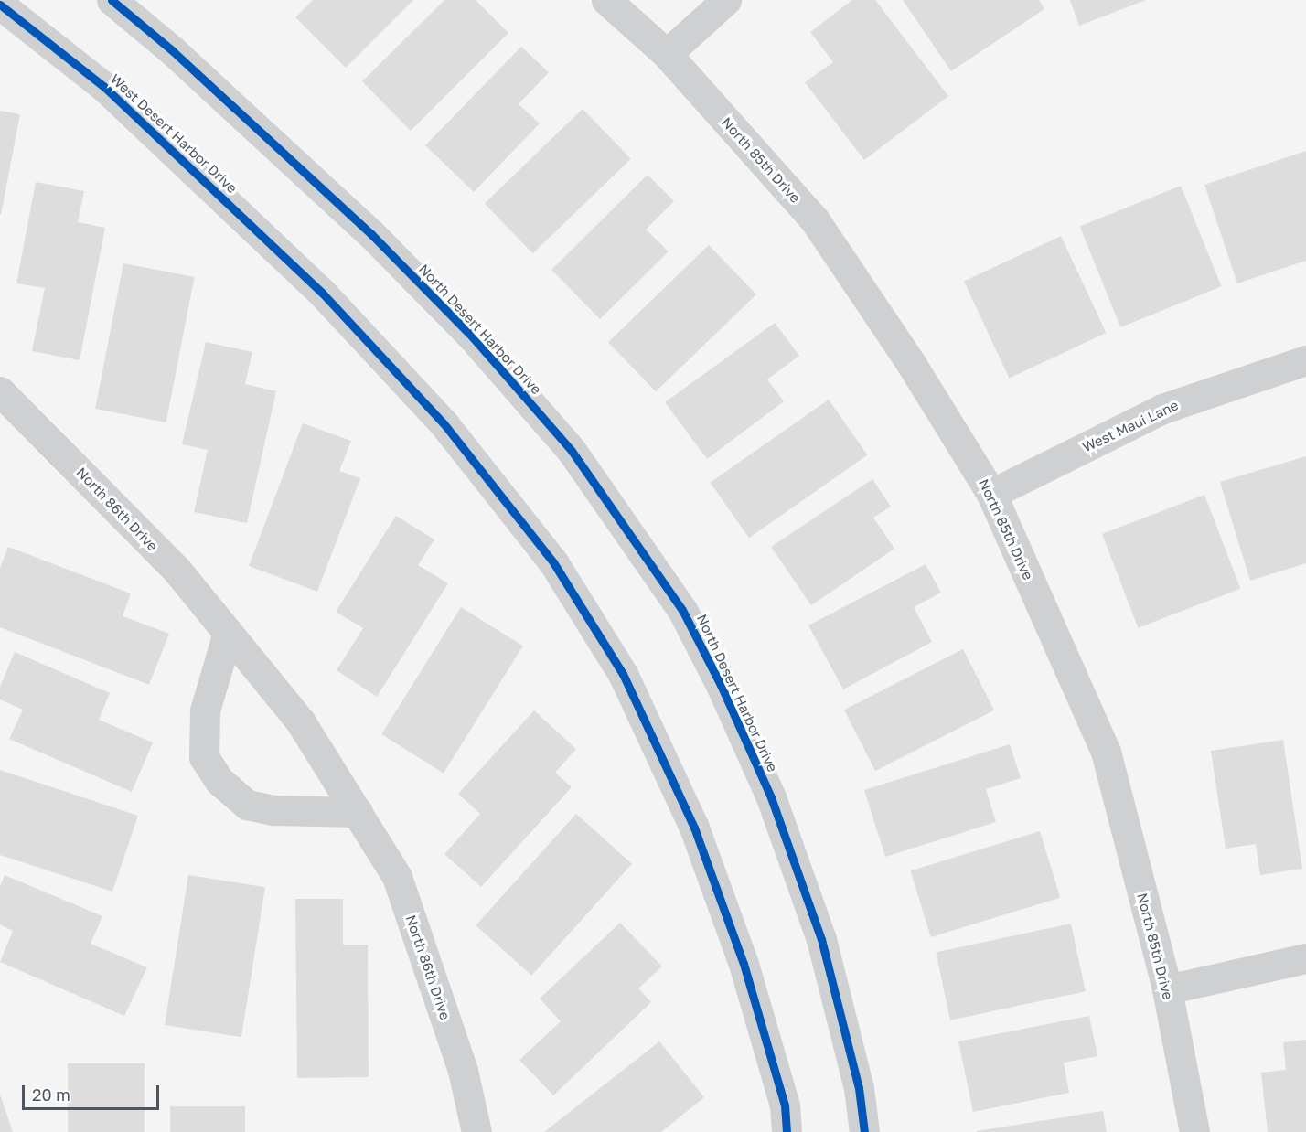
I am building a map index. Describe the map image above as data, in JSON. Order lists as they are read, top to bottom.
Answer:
{
  "streets": {
    "street": [
      "West Desert Harbor Drive",
      "North 85th Drive",
      "North Desert Harbor Drive",
      "West Maui Lane",
      "North 86th Drive"
    ]
  },
  "crossings": [
    ["North 85th Drive", "West Maui Lane"]
  ],
  "scale_bar": "20 m"
}
